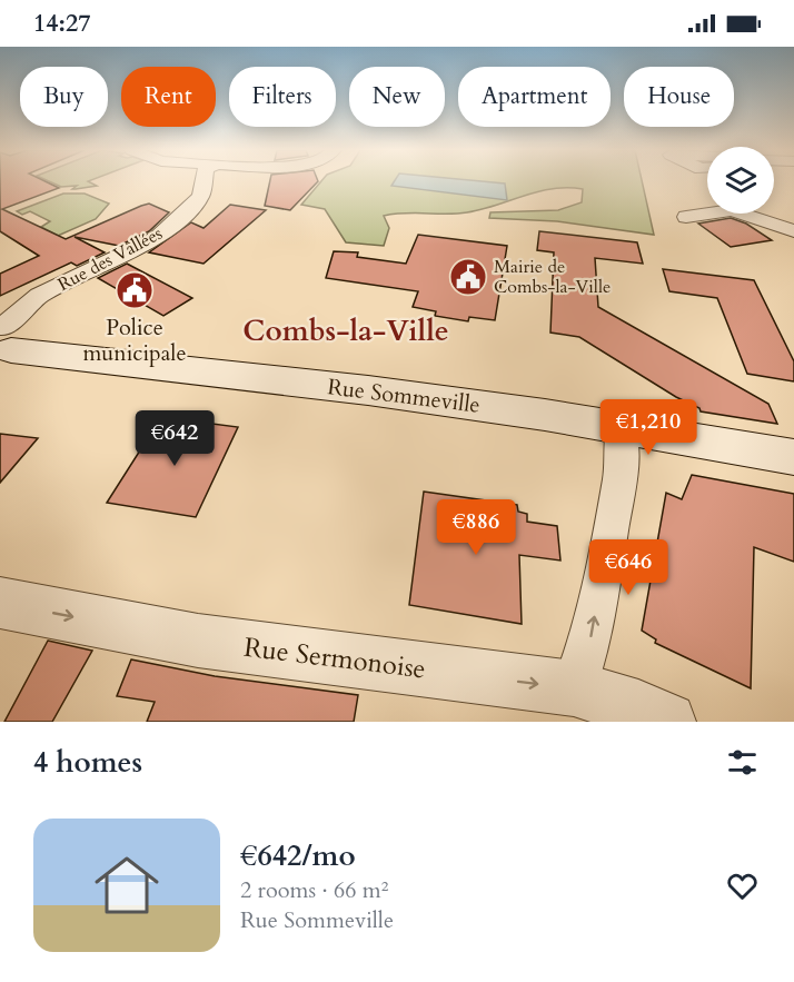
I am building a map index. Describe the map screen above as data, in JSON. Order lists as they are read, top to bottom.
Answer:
{
  "streets": {
    "main road": ["Rue Sommeville"],
    "street": ["Rue des Vallées", "Rue Sermonoise"]
  },
  "crossings": [
    ["Rue des Vallées", "Rue Sommeville"]
  ],
  "one_way": ["Rue Sermonoise"],
  "districts": ["Combs-la-Ville"],
  "places": {
    "public building": ["Mairie de Combs-la-Ville", "Police municipale"]
  },
  "page": {
    "status": "14:27",
    "chip": [
      "Buy",
      "Rent",
      "Filters",
      "New",
      "Apartment",
      "House"
    ],
    "price": [
      "€1,210",
      "€642",
      "€886",
      "€646"
    ],
    "heading": "4 homes",
    "list": [
      {
        "name": "€642/mo",
        "note": "2 rooms · 66 m² · Rue Sommeville"
      }
    ]
  }
}
